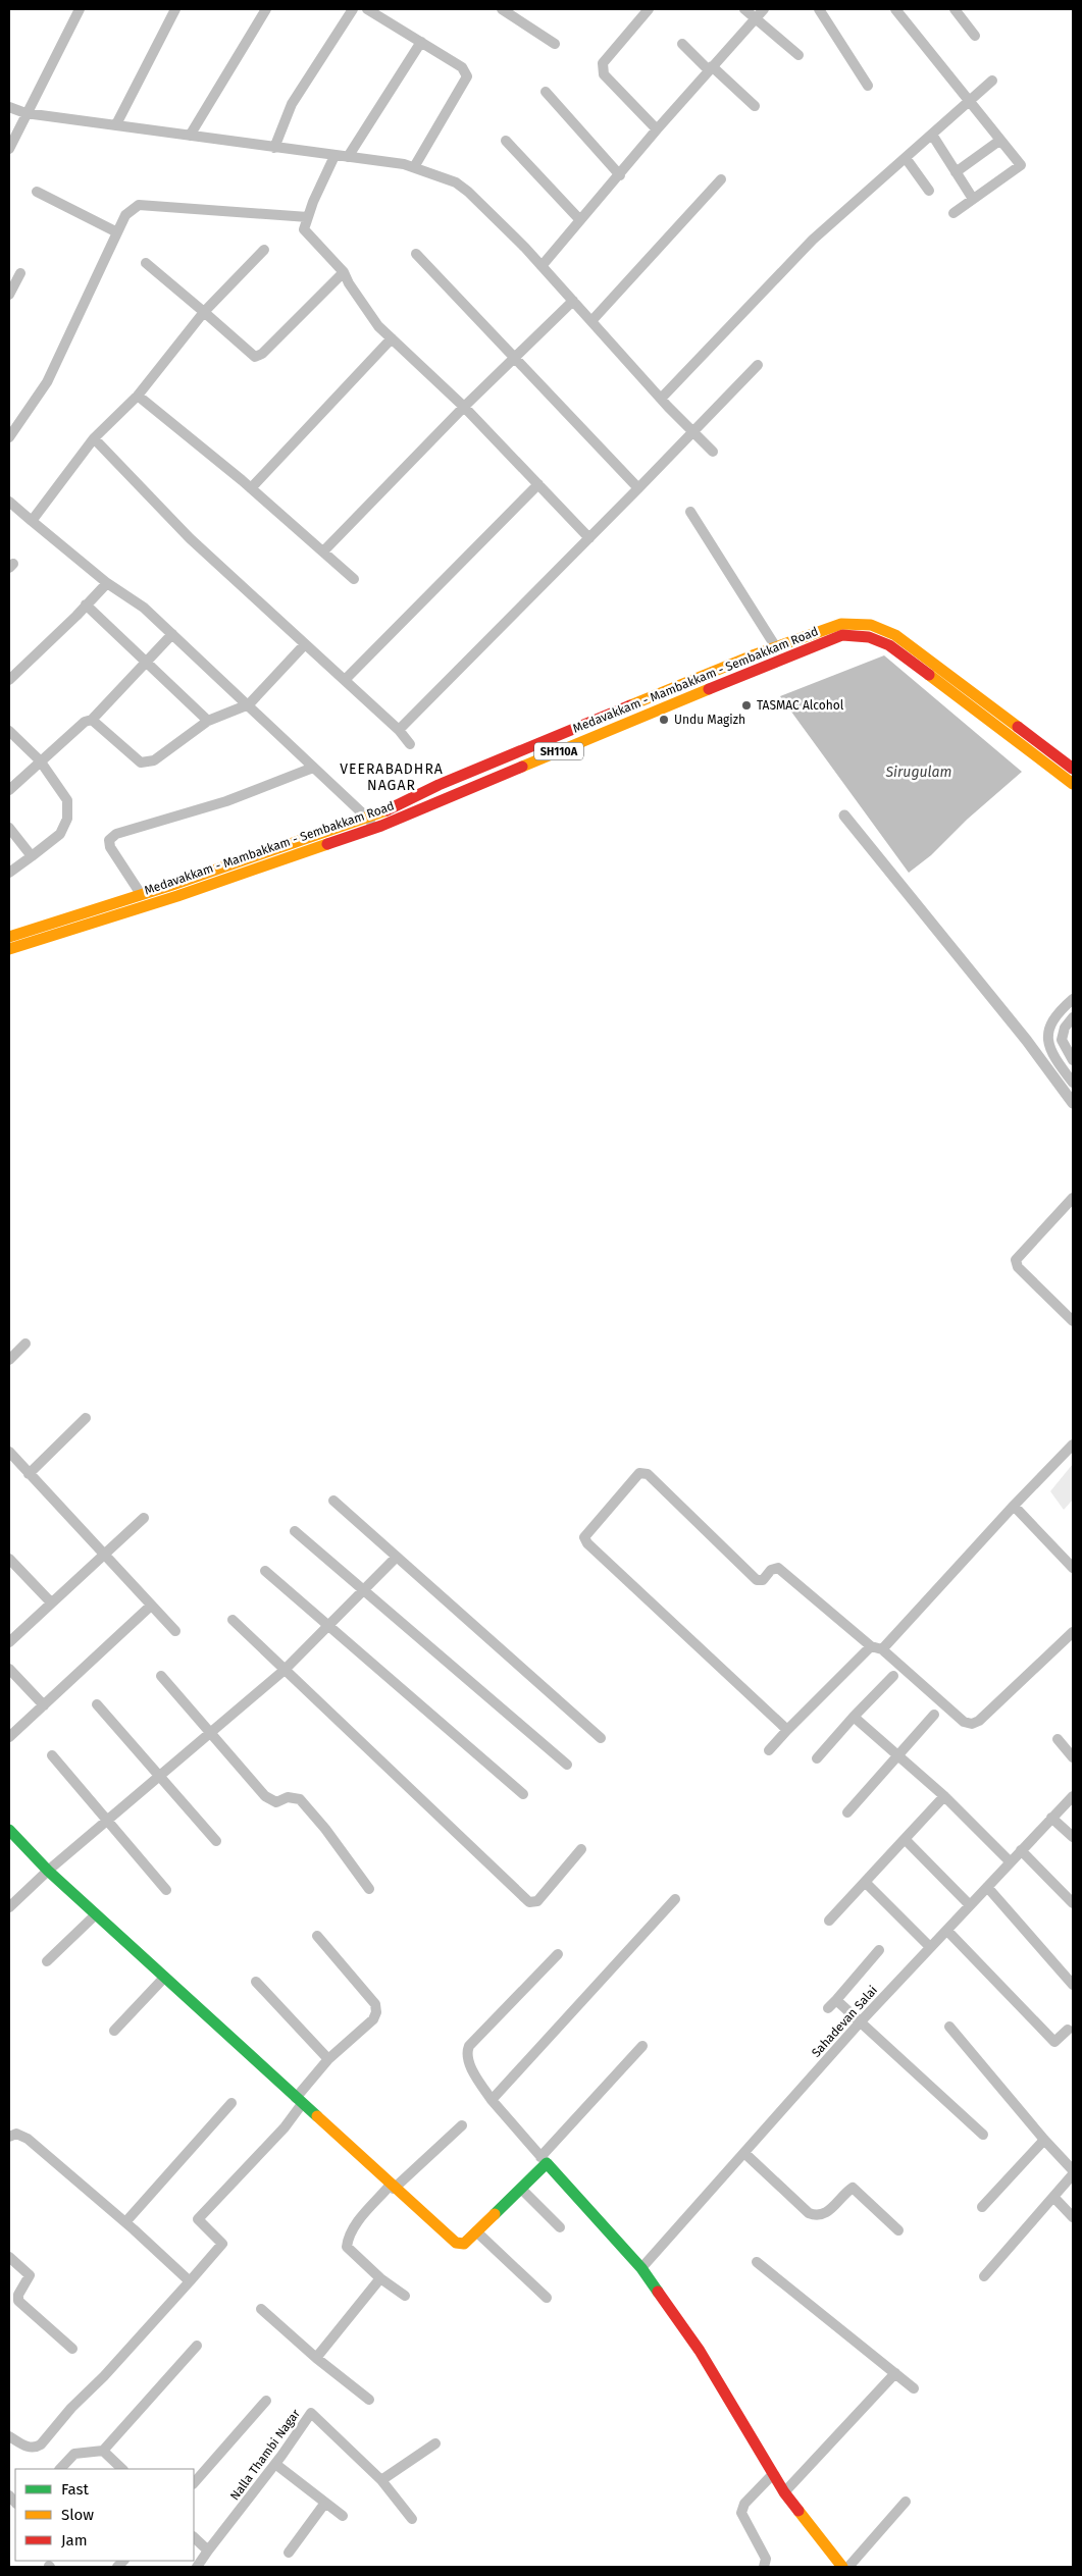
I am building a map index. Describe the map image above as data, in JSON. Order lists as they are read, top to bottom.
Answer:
{
  "streets": {
    "main road": ["Medavakkam - Mambakkam - Sembakkam Road", "SH110A"],
    "street": ["Sahadevan Salai", "Nalla Thambi Nagar"]
  },
  "districts": ["VEERABADHRA NAGAR"],
  "water": ["Sirugulam"],
  "places": ["TASMAC Alcohol", "Undu Magizh"],
  "legend": ["Fast", "Slow", "Jam"]
}
